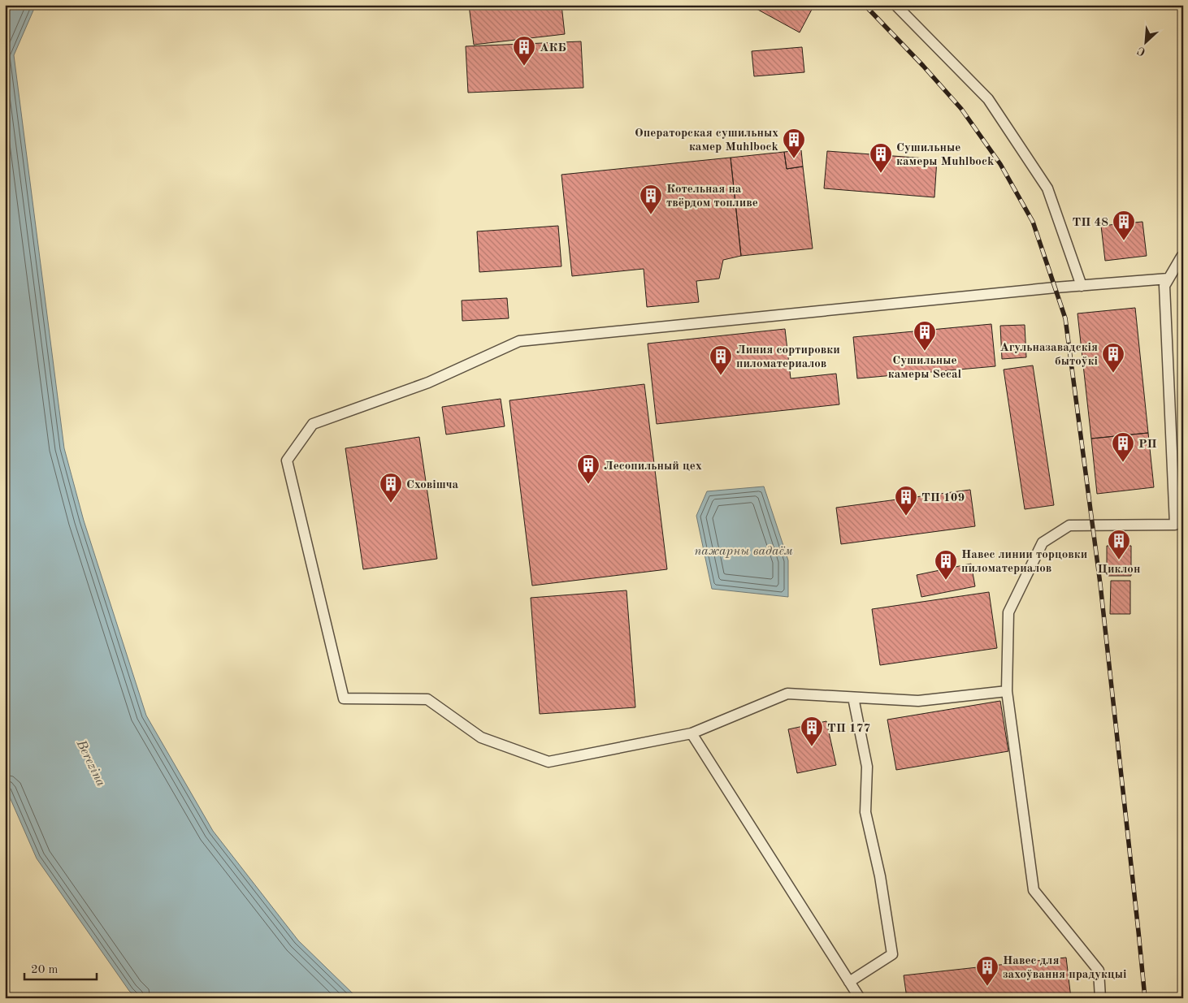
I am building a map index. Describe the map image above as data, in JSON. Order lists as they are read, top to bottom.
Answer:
{
  "water": ["пажарны вадаём", "Berezina"],
  "places": {
    "building": [
      "АКБ",
      "Операторская сушильных камер Muhlbock",
      "Cушильные камеры Muhlbock",
      "Котельная на твёрдом топливе",
      "ТП 48",
      "Сушильные камеры Secal",
      "Агульназавадскія бытоўкі",
      "Линия сортировки пиломатериалов",
      "РП",
      "Лесопильный цех",
      "Сховішча",
      "ТП 109",
      "Циклон",
      "Навес линии торцовки пиломатериалов",
      "ТП 177",
      "Навес для захоўвання прадукцыі"
    ]
  },
  "scale_bar": "20 m",
  "north": "bottom left"
}
